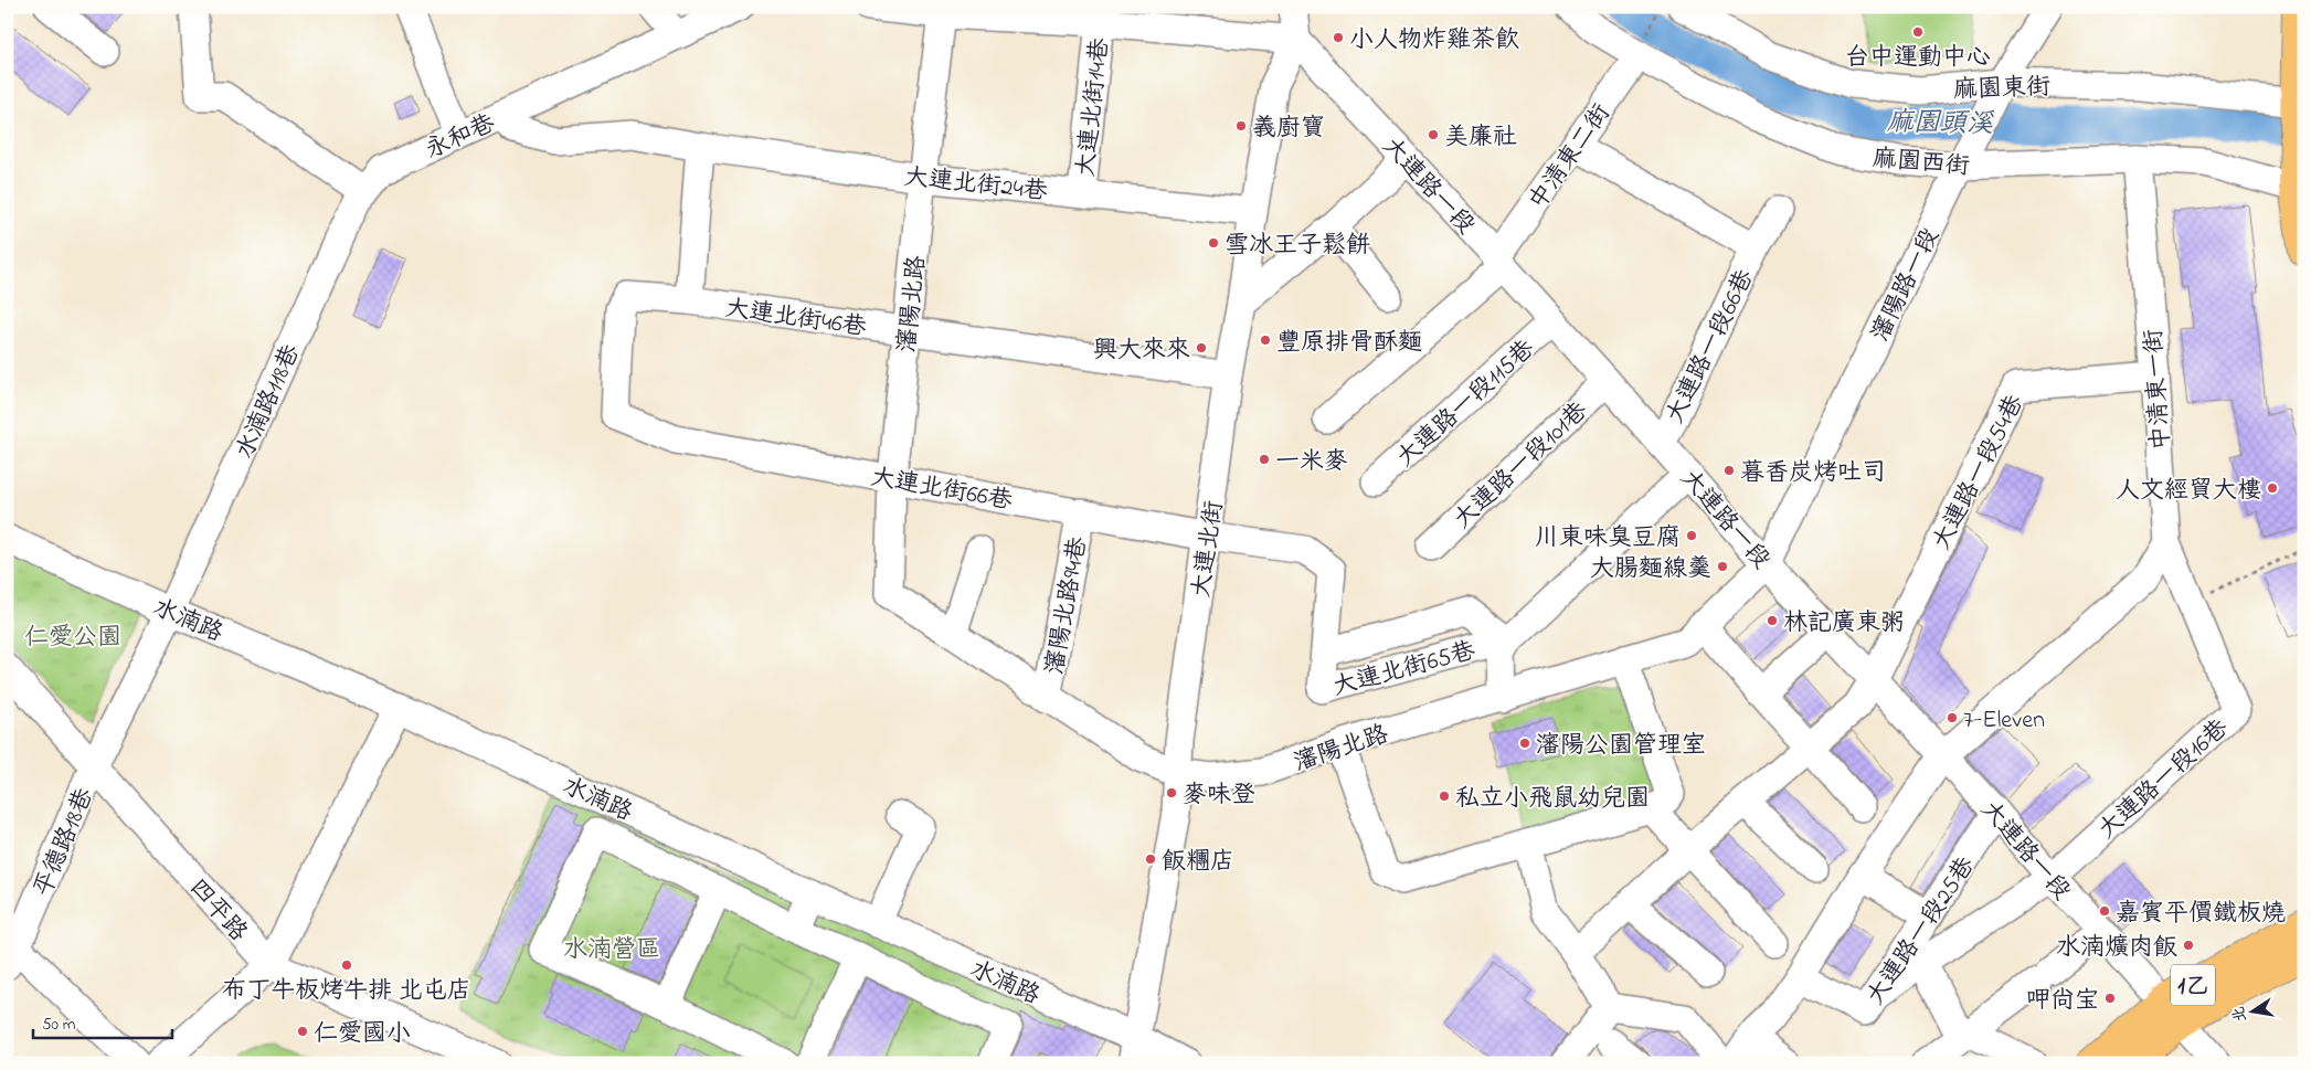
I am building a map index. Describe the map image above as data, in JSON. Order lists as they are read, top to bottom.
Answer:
{
  "streets": {
    "main road": ["1乙"],
    "street": [
      "麻園東街",
      "大連北街14巷",
      "永和巷",
      "中清東二街",
      "麻園西街",
      "大連北街24巷",
      "大連路一段",
      "瀋陽路一段",
      "瀋陽北路",
      "大連北街46巷",
      "大連路一段66巷",
      "中清東一街",
      "水湳路118巷",
      "大連路一段115巷",
      "大連路一段101巷",
      "大連路一段54巷",
      "大連北街66巷",
      "大連北街",
      "瀋陽北路94巷",
      "水湳路",
      "大連北街65巷",
      "大連路一段16巷",
      "平德路18巷",
      "四平路",
      "大連路一段25巷"
    ]
  },
  "crossings": [
    ["麻園東街", "瀋陽路一段"],
    ["大連北街14巷", "大連北街24巷"],
    ["永和巷", "大連北街24巷"],
    ["永和巷", "水湳路118巷"],
    ["中清東二街", "麻園西街"],
    ["中清東二街", "大連路一段"],
    ["中清東二街", "大連路一段66巷"],
    ["麻園西街", "瀋陽路一段"],
    ["麻園西街", "中清東一街"],
    ["大連北街24巷", "瀋陽北路"],
    ["大連北街24巷", "大連北街"],
    ["大連路一段", "瀋陽路一段"],
    ["大連路一段", "瀋陽北路"],
    ["大連路一段", "大連路一段66巷"],
    ["大連路一段", "大連路一段115巷"],
    ["大連路一段", "大連路一段101巷"],
    ["大連路一段", "大連路一段54巷"],
    ["大連路一段", "大連北街"],
    ["大連路一段", "大連路一段16巷"],
    ["大連路一段", "大連路一段25巷"],
    ["大連路一段", "1乙"],
    ["瀋陽路一段", "瀋陽北路"],
    ["瀋陽北路", "大連北街46巷"],
    ["瀋陽北路", "大連北街66巷"],
    ["瀋陽北路", "大連北街"],
    ["瀋陽北路", "瀋陽北路94巷"],
    ["大連北街46巷", "大連北街66巷"],
    ["大連北街46巷", "大連北街"],
    ["中清東一街", "大連路一段54巷"],
    ["中清東一街", "大連路一段16巷"],
    ["水湳路118巷", "水湳路"],
    ["水湳路118巷", "平德路18巷"],
    ["水湳路118巷", "四平路"],
    ["大連北街66巷", "大連北街"],
    ["大連北街66巷", "瀋陽北路94巷"],
    ["大連北街66巷", "大連北街65巷"],
    ["大連北街", "水湳路"],
    ["大連北街", "大連北街65巷"],
    ["平德路18巷", "四平路"]
  ],
  "water": ["麻園頭溪"],
  "parks": ["仁愛公園", "水湳營區"],
  "places": [
    "台中運動中心",
    "小人物炸雞茶飲",
    "義廚寶",
    "美廉社",
    "雪冰王子鬆餅",
    "豐原排骨酥麵",
    "興大來來",
    "一米麥",
    "暮香炭烤吐司",
    "人文經貿大樓",
    "川東味臭豆腐",
    "大腸麵線羹",
    "林記廣東粥",
    "7-Eleven",
    "瀋陽公園管理室",
    "麥味登",
    "私立小飛鼠幼兒園",
    "飯糰店",
    "嘉賓平價鐵板燒",
    "水湳爌肉飯",
    "布丁牛板烤牛排 北屯店",
    "呷尚宝",
    "仁愛國小"
  ],
  "scale_bar": "50 m",
  "north": "left"
}
